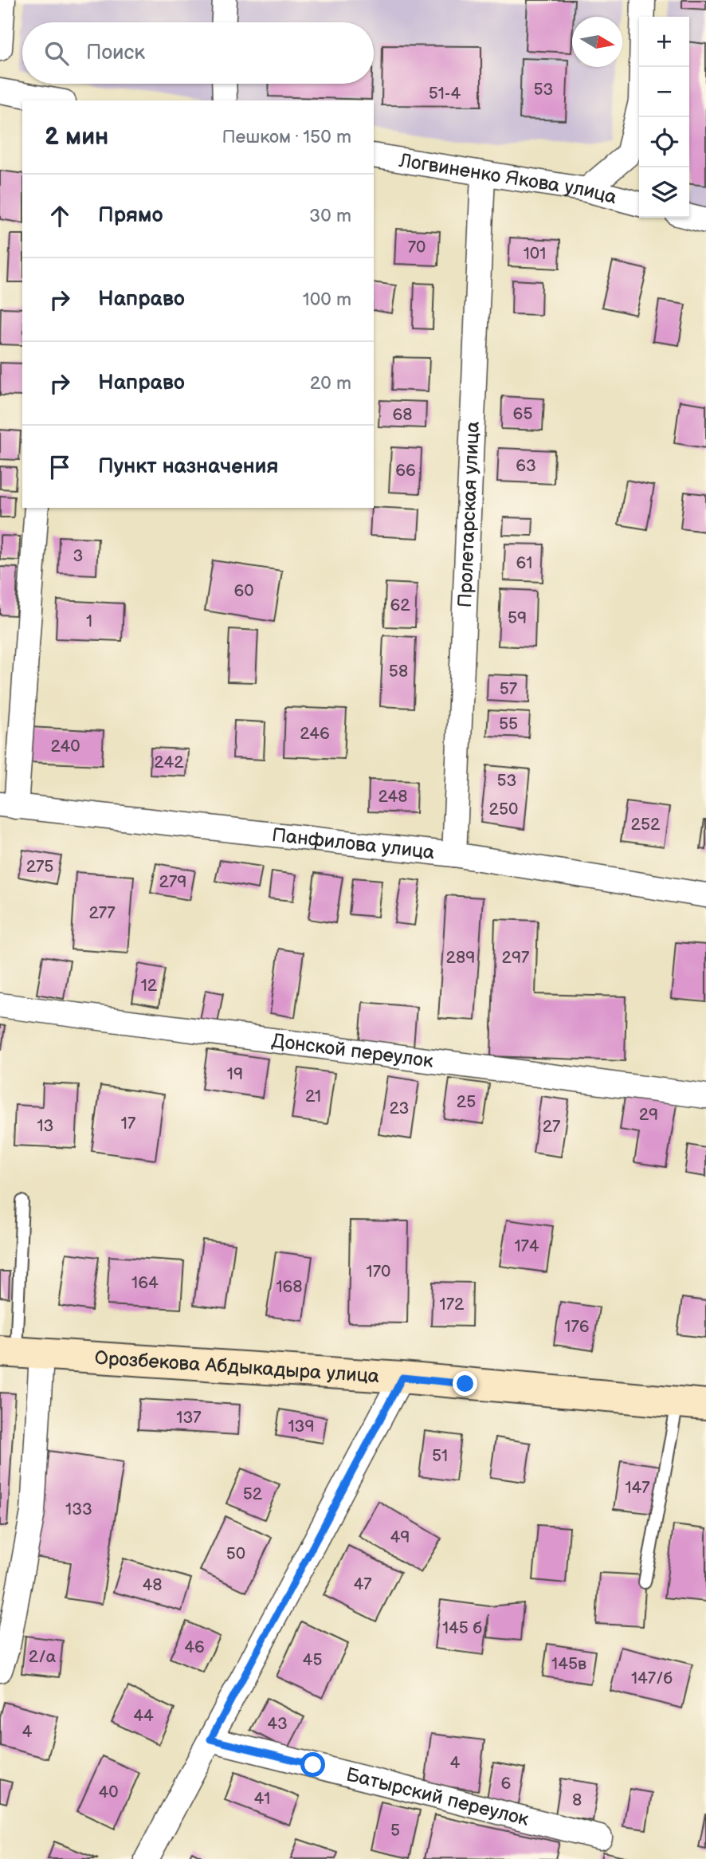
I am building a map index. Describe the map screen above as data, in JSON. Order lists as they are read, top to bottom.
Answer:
{
  "streets": {
    "street": [
      "Логвиненко Якова улица",
      "Пролетарская улица",
      "Панфилова улица",
      "Донской переулок",
      "Орозбекова Абдыкадыра улица",
      "Батырский переулок"
    ]
  },
  "crossings": [
    ["Логвиненко Якова улица", "Пролетарская улица"],
    ["Пролетарская улица", "Панфилова улица"]
  ],
  "house_numbers": [
    "53",
    "51-4",
    "70",
    "101",
    "65",
    "68",
    "63",
    "66",
    "3",
    "61",
    "60",
    "62",
    "59",
    "1",
    "58",
    "57",
    "55",
    "246",
    "240",
    "242",
    "53",
    "248",
    "250",
    "252",
    "275",
    "279",
    "277",
    "289",
    "297",
    "12",
    "19",
    "21",
    "25",
    "23",
    "29",
    "17",
    "13",
    "27",
    "174",
    "170",
    "164",
    "168",
    "172",
    "176",
    "137",
    "139",
    "51",
    "147",
    "52",
    "133",
    "49",
    "50",
    "47",
    "48",
    "145 б",
    "46",
    "2/а",
    "45",
    "145в",
    "147/б",
    "44",
    "43",
    "4",
    "4",
    "6",
    "40",
    "41",
    "8",
    "5"
  ],
  "north": "right",
  "page": {
    "map_buttons": ["+", "−"],
    "search": "Поиск",
    "heading": ["2 мин", "Пешком · 150 m"],
    "list": [
      ["Прямо", "30 m"],
      ["Направо", "100 m"],
      ["Направо", "20 m"],
      "Пункт назначения"
    ]
  }
}
